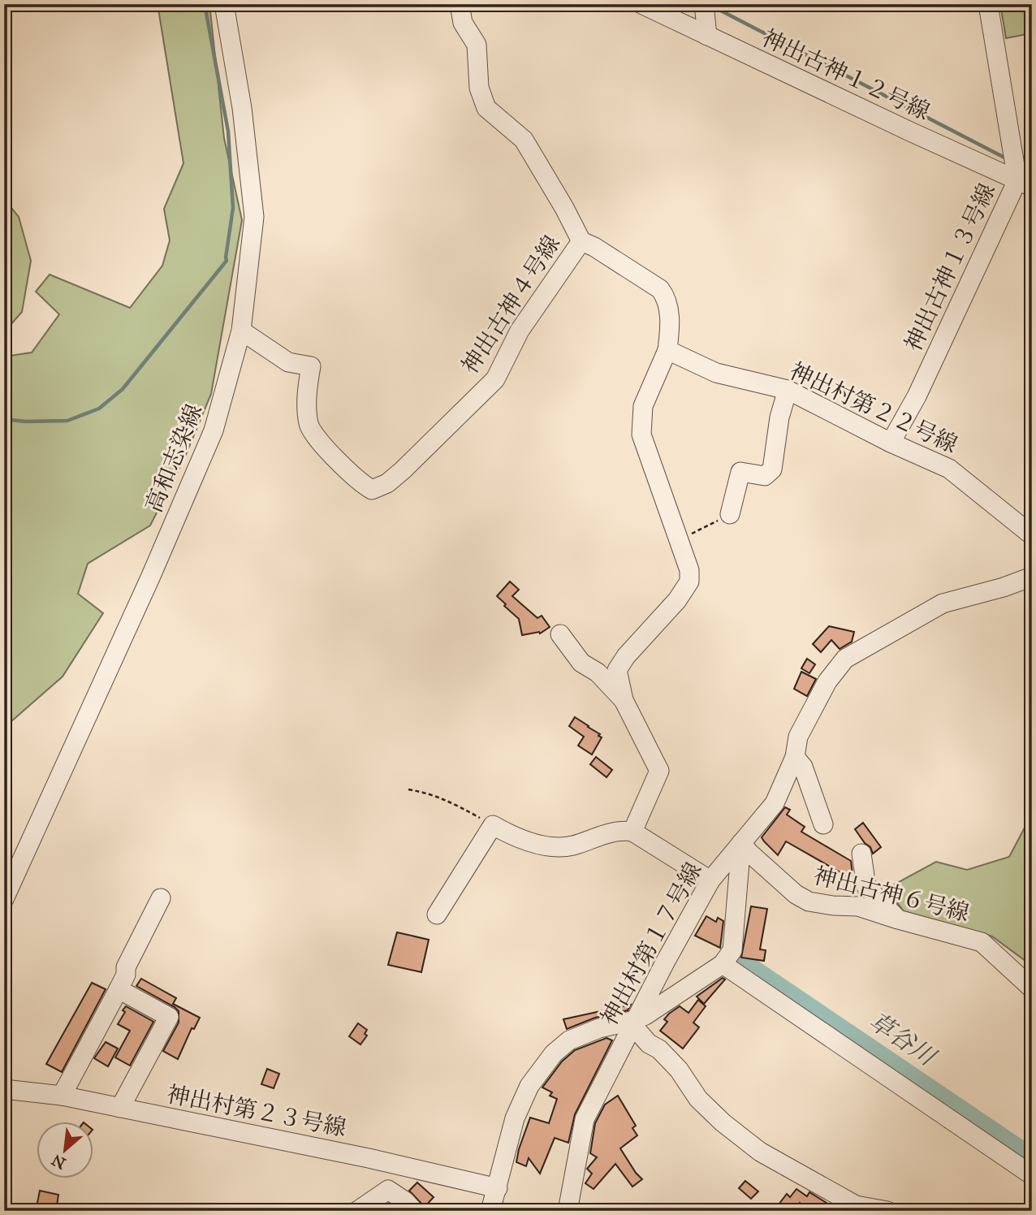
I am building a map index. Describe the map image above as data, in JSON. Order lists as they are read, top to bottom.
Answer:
{
  "streets": {
    "street": [
      "神出古神１２号線",
      "神出古神１３号線",
      "神出古神４号線",
      "神出村第２２号線",
      "高和志染線",
      "神出古神６号線",
      "神出村第１７号線",
      "神出村第２３号線"
    ]
  },
  "crossings": [
    ["神出古神１２号線", "神出古神１３号線"],
    ["神出古神１３号線", "神出村第２２号線"],
    ["神出古神４号線", "高和志染線"],
    ["神出古神６号線", "神出村第１７号線"]
  ],
  "water": ["草谷川"],
  "north": "bottom left"
}
